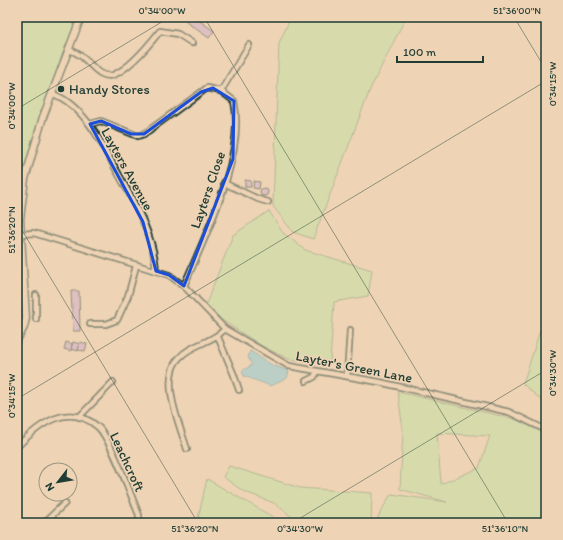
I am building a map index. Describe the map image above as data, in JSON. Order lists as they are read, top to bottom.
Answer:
{
  "streets": {
    "street": [
      "Layters Avenue",
      "Layters Close",
      "Layter's Green Lane",
      "Leachcroft"
    ]
  },
  "crossings": [
    ["Layters Avenue", "Layter's Green Lane"],
    ["Layters Close", "Layter's Green Lane"]
  ],
  "places": ["Handy Stores"],
  "scale_bar": "100 m",
  "north": "bottom left",
  "coordinates": [
    "0°34'00\"W",
    "51°36'00\"N",
    "0°34'15\"W",
    "51°36'20\"N",
    "0°34'30\"W",
    "51°36'10\"N"
  ]
}
